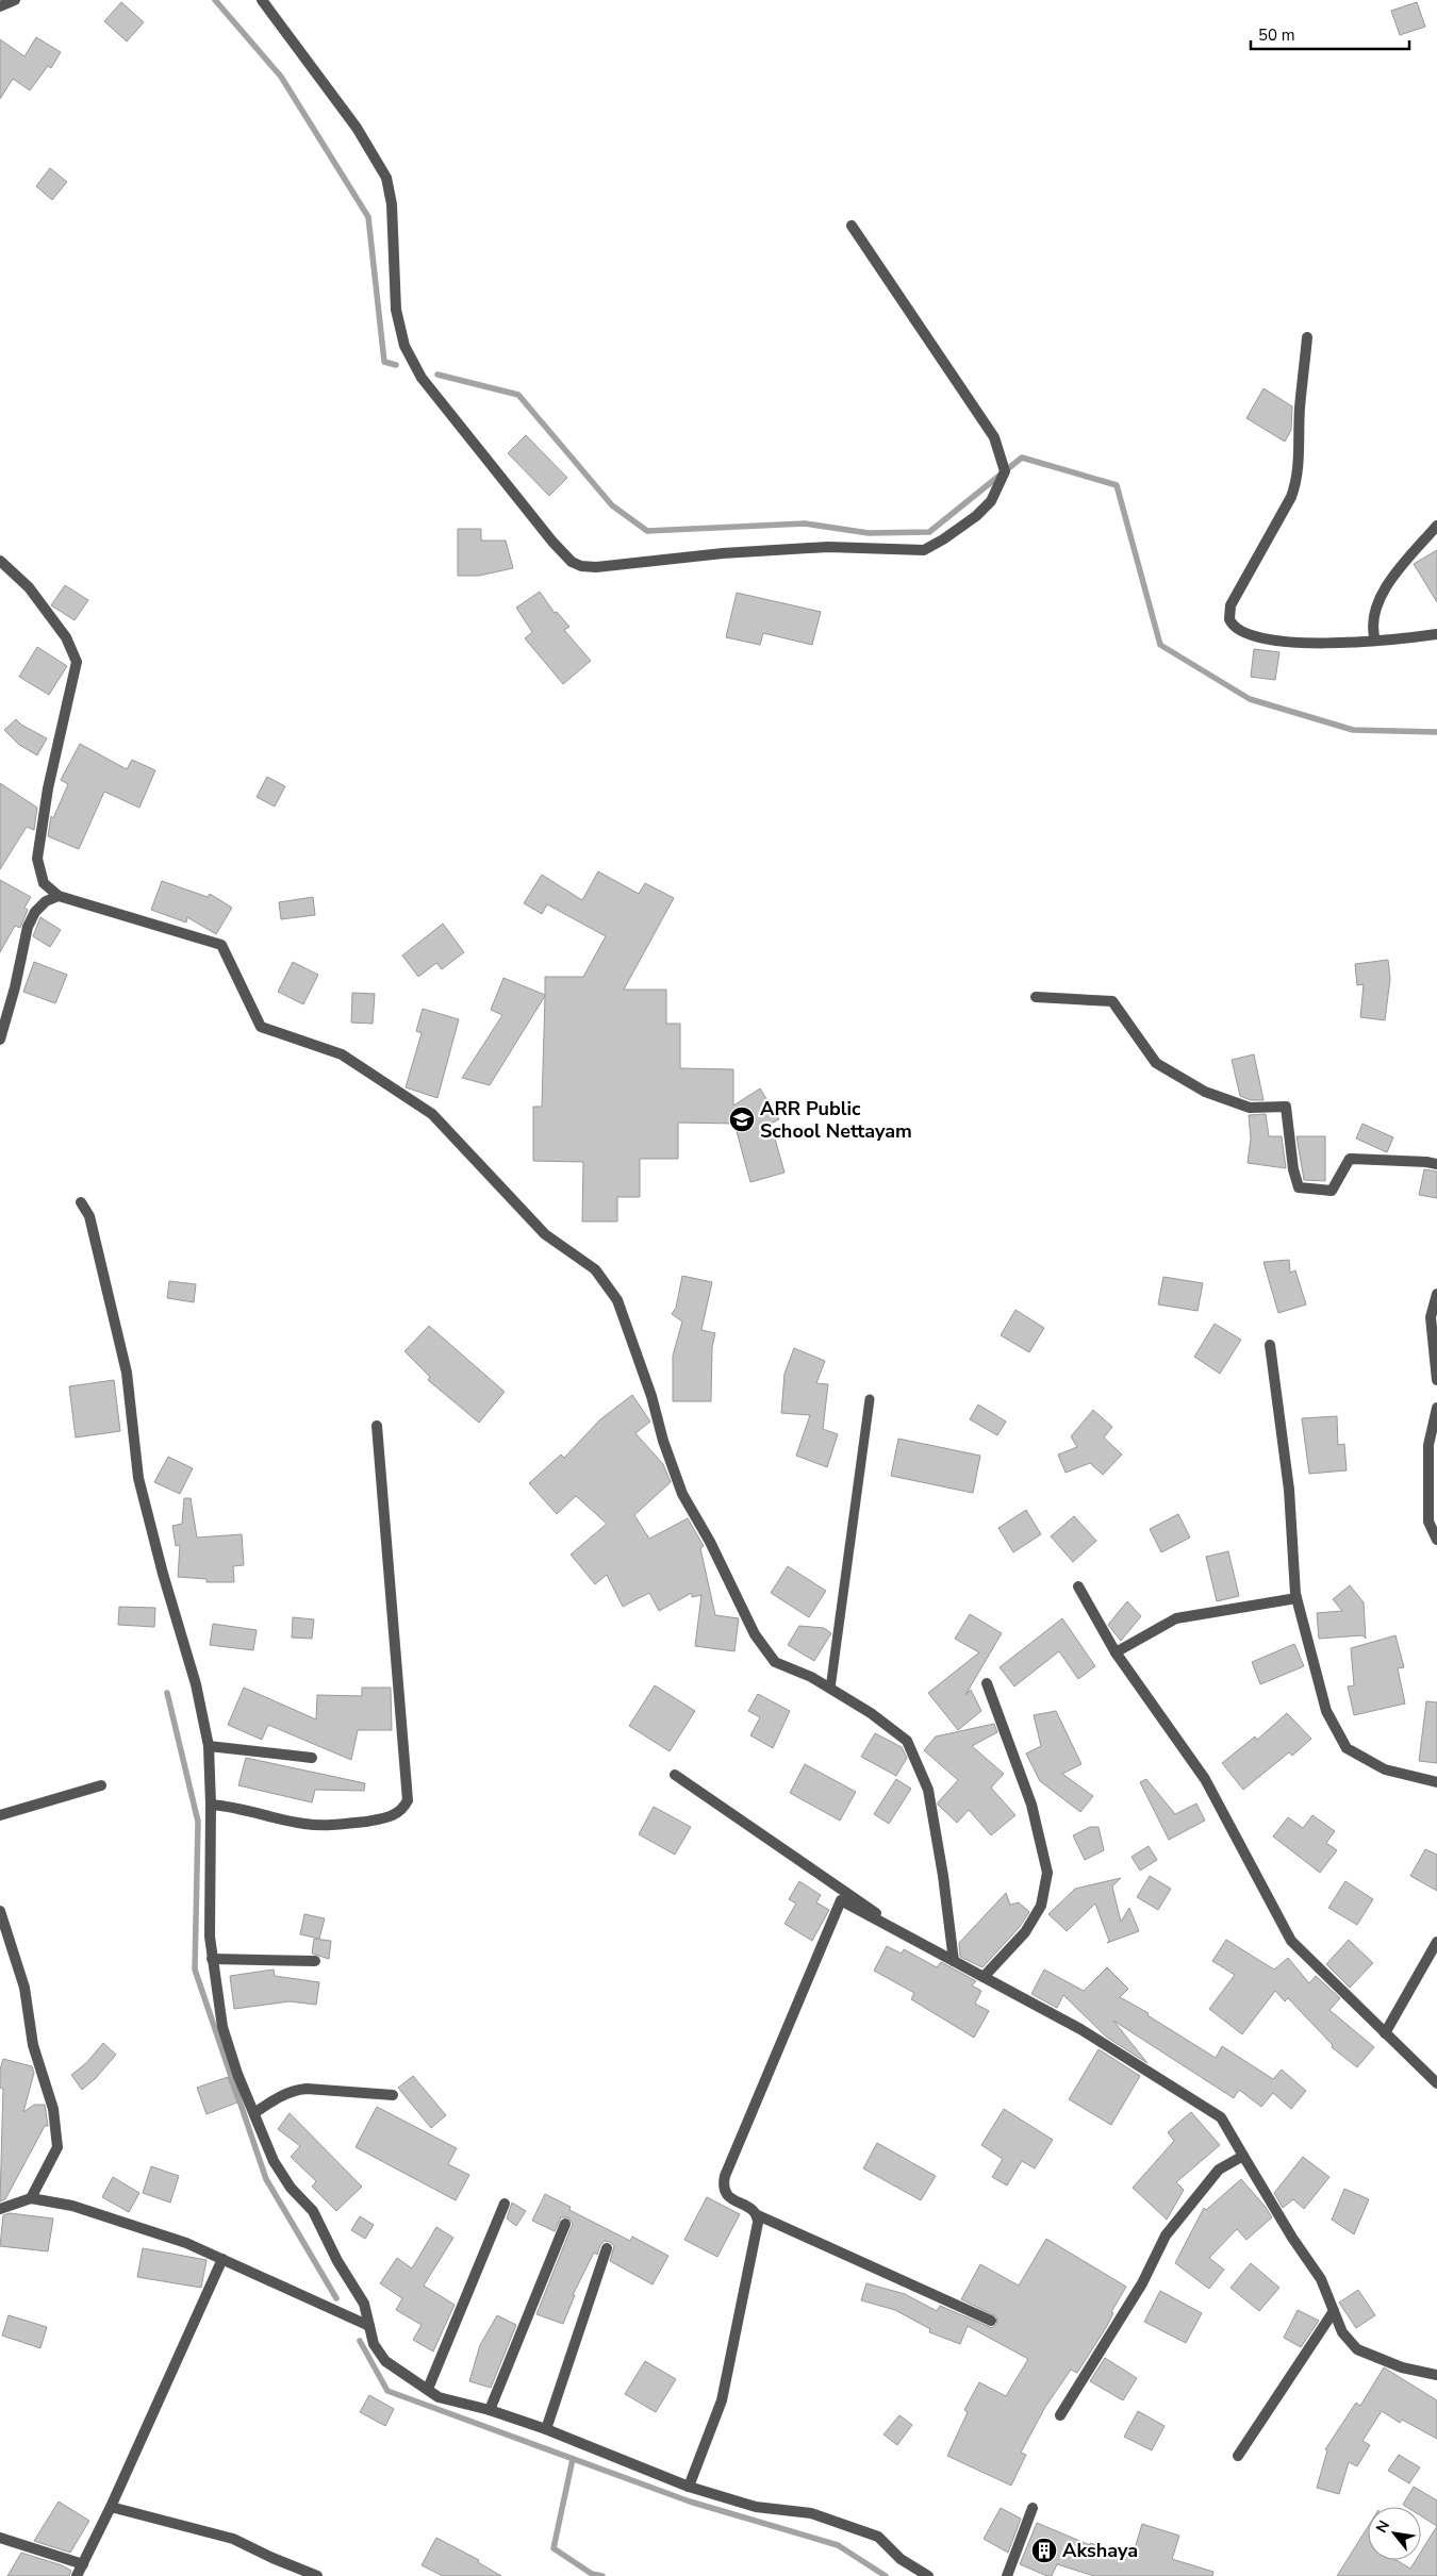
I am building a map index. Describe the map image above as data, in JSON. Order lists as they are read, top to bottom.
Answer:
{
  "places": {
    "school or university": ["ARR Public School Nettayam"],
    "building": ["Akshaya"]
  },
  "scale_bar": "50 m",
  "north": "top left"
}
